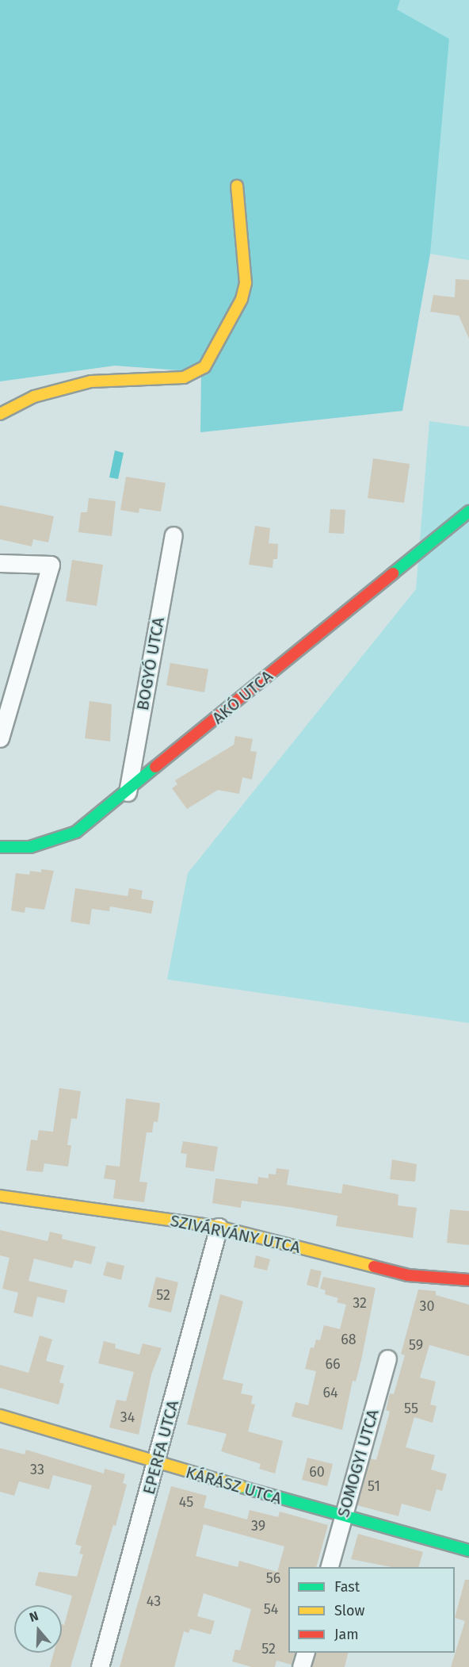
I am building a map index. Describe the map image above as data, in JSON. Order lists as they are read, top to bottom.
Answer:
{
  "streets": {
    "street": [
      "BOGYÓ UTCA",
      "AKÓ UTCA",
      "SZIVÁRVÁNY UTCA",
      "EPERFA UTCA",
      "SOMOGYI UTCA",
      "KÁRÁSZ UTCA"
    ]
  },
  "crossings": [
    ["BOGYÓ UTCA", "AKÓ UTCA"],
    ["SZIVÁRVÁNY UTCA", "EPERFA UTCA"],
    ["EPERFA UTCA", "KÁRÁSZ UTCA"],
    ["SOMOGYI UTCA", "KÁRÁSZ UTCA"]
  ],
  "house_numbers": [
    "52",
    "32",
    "30",
    "68",
    "59",
    "66",
    "64",
    "55",
    "34",
    "33",
    "60",
    "51",
    "45",
    "39",
    "56",
    "43",
    "54",
    "52"
  ],
  "legend": ["Fast", "Slow", "Jam"],
  "north": "top"
}
